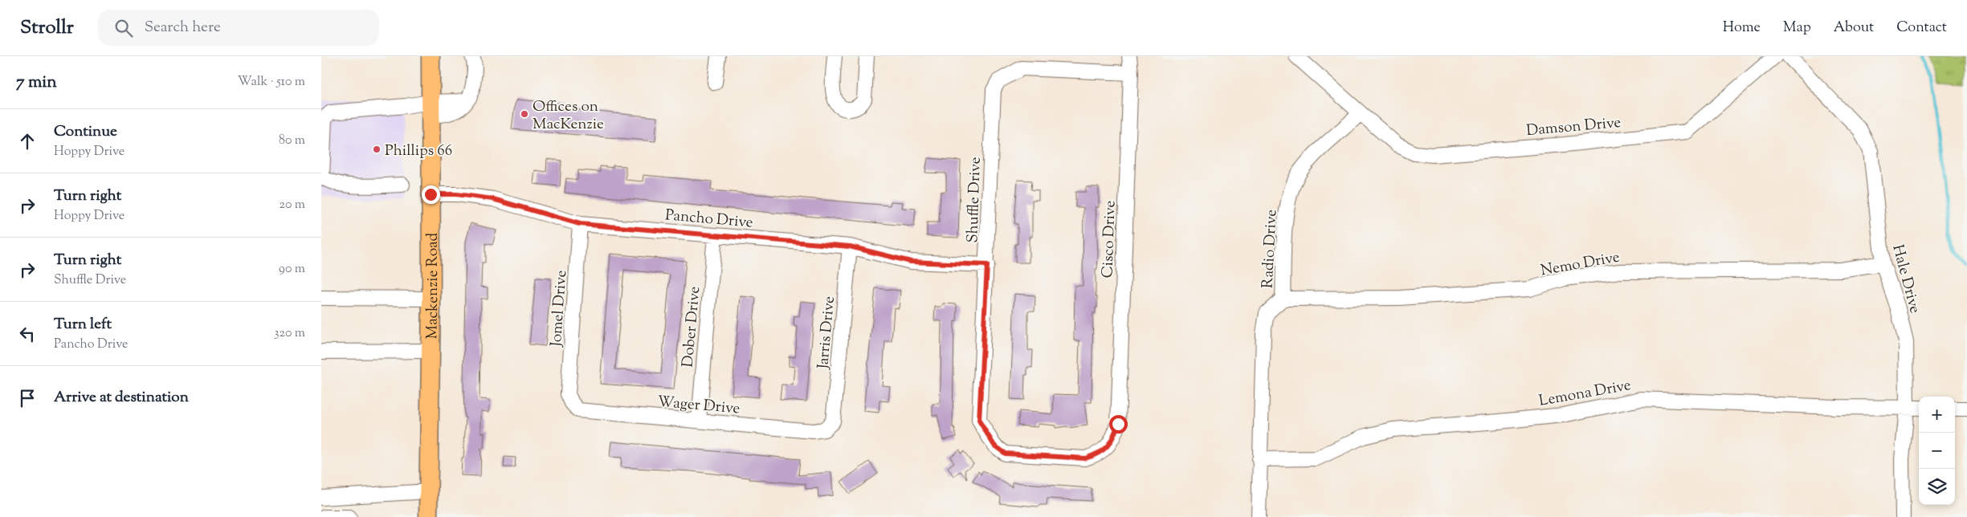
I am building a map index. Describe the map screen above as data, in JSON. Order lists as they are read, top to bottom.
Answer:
{
  "streets": {
    "main road": ["Mackenzie Road"],
    "street": [
      "Damson Drive",
      "Shuffle Drive",
      "Pancho Drive",
      "Cisco Drive",
      "Radio Drive",
      "Nemo Drive",
      "Hale Drive",
      "Jomel Drive",
      "Dober Drive",
      "Jarris Drive",
      "Lemona Drive",
      "Wager Drive"
    ]
  },
  "crossings": [
    ["Damson Drive", "Radio Drive"],
    ["Shuffle Drive", "Pancho Drive"],
    ["Shuffle Drive", "Cisco Drive"],
    ["Pancho Drive", "Mackenzie Road"],
    ["Pancho Drive", "Jomel Drive"],
    ["Pancho Drive", "Dober Drive"],
    ["Pancho Drive", "Jarris Drive"],
    ["Radio Drive", "Nemo Drive"],
    ["Radio Drive", "Lemona Drive"],
    ["Nemo Drive", "Hale Drive"],
    ["Hale Drive", "Lemona Drive"],
    ["Jomel Drive", "Wager Drive"],
    ["Dober Drive", "Wager Drive"],
    ["Jarris Drive", "Wager Drive"]
  ],
  "places": ["Offices on MacKenzie", "Phillips 66"],
  "page": {
    "header": "Strollr",
    "search": "Search here",
    "nav": [
      "Home",
      "Map",
      "About",
      "Contact"
    ],
    "heading": ["7 min", "Walk · 510 m"],
    "list": [
      ["Continue", "Hoppy Drive", "80 m"],
      ["Turn right", "Hoppy Drive", "20 m"],
      ["Turn right", "Shuffle Drive", "90 m"],
      ["Turn left", "Pancho Drive", "320 m"],
      "Arrive at destination"
    ],
    "map_buttons": ["+", "−"]
  }
}
